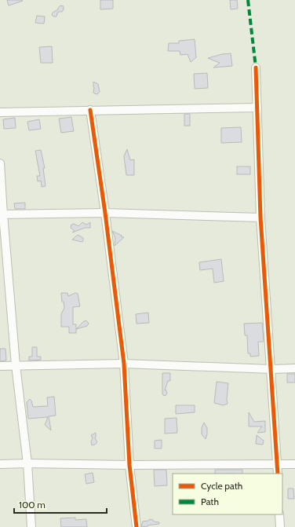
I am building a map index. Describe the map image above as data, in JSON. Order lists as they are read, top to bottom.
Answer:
{
  "legend": ["Cycle path", "Path"],
  "scale_bar": "100 m"
}
